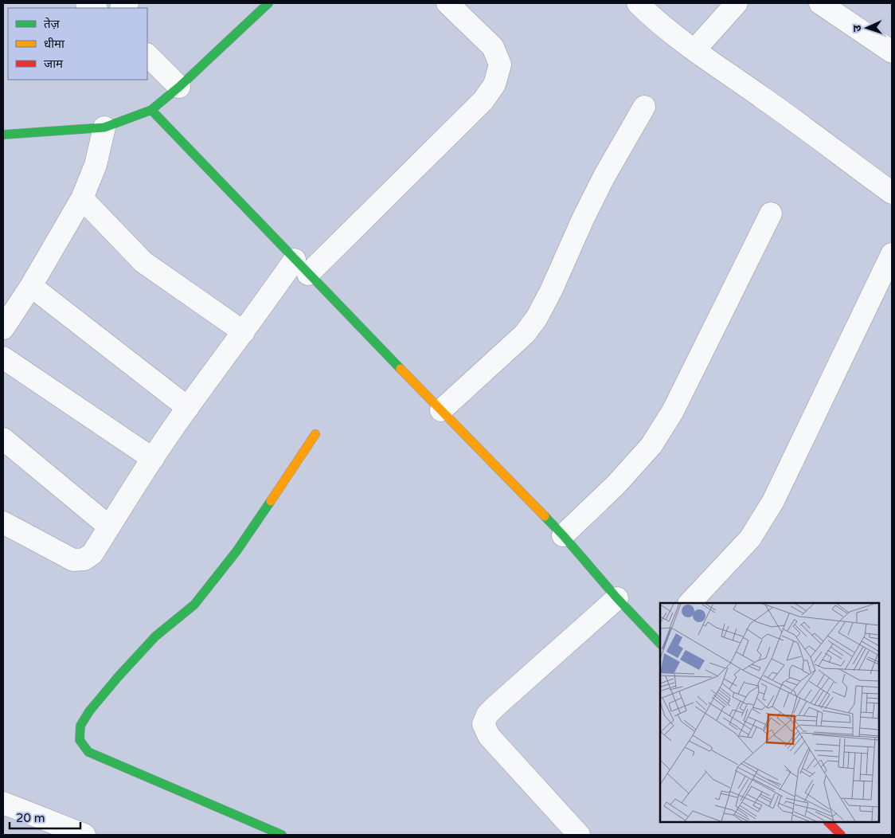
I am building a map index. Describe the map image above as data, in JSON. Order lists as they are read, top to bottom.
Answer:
{
  "legend": ["तेज़", "धीमा", "जाम"],
  "scale_bar": "20 m",
  "north": "left"
}
